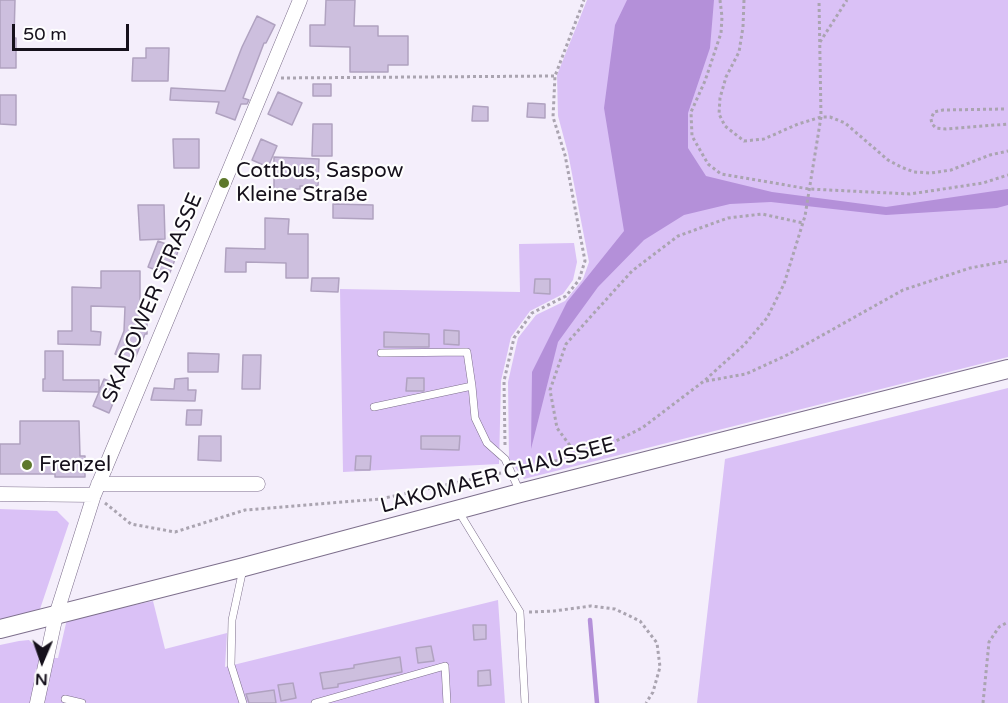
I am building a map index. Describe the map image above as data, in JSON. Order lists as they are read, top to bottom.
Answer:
{
  "streets": {
    "street": ["SKADOWER STRASSE", "LAKOMAER CHAUSSEE"]
  },
  "crossings": [
    ["SKADOWER STRASSE", "LAKOMAER CHAUSSEE"]
  ],
  "places": ["Cottbus, Saspow Kleine Straße", "Frenzel"],
  "scale_bar": "50 m",
  "north": "bottom"
}
